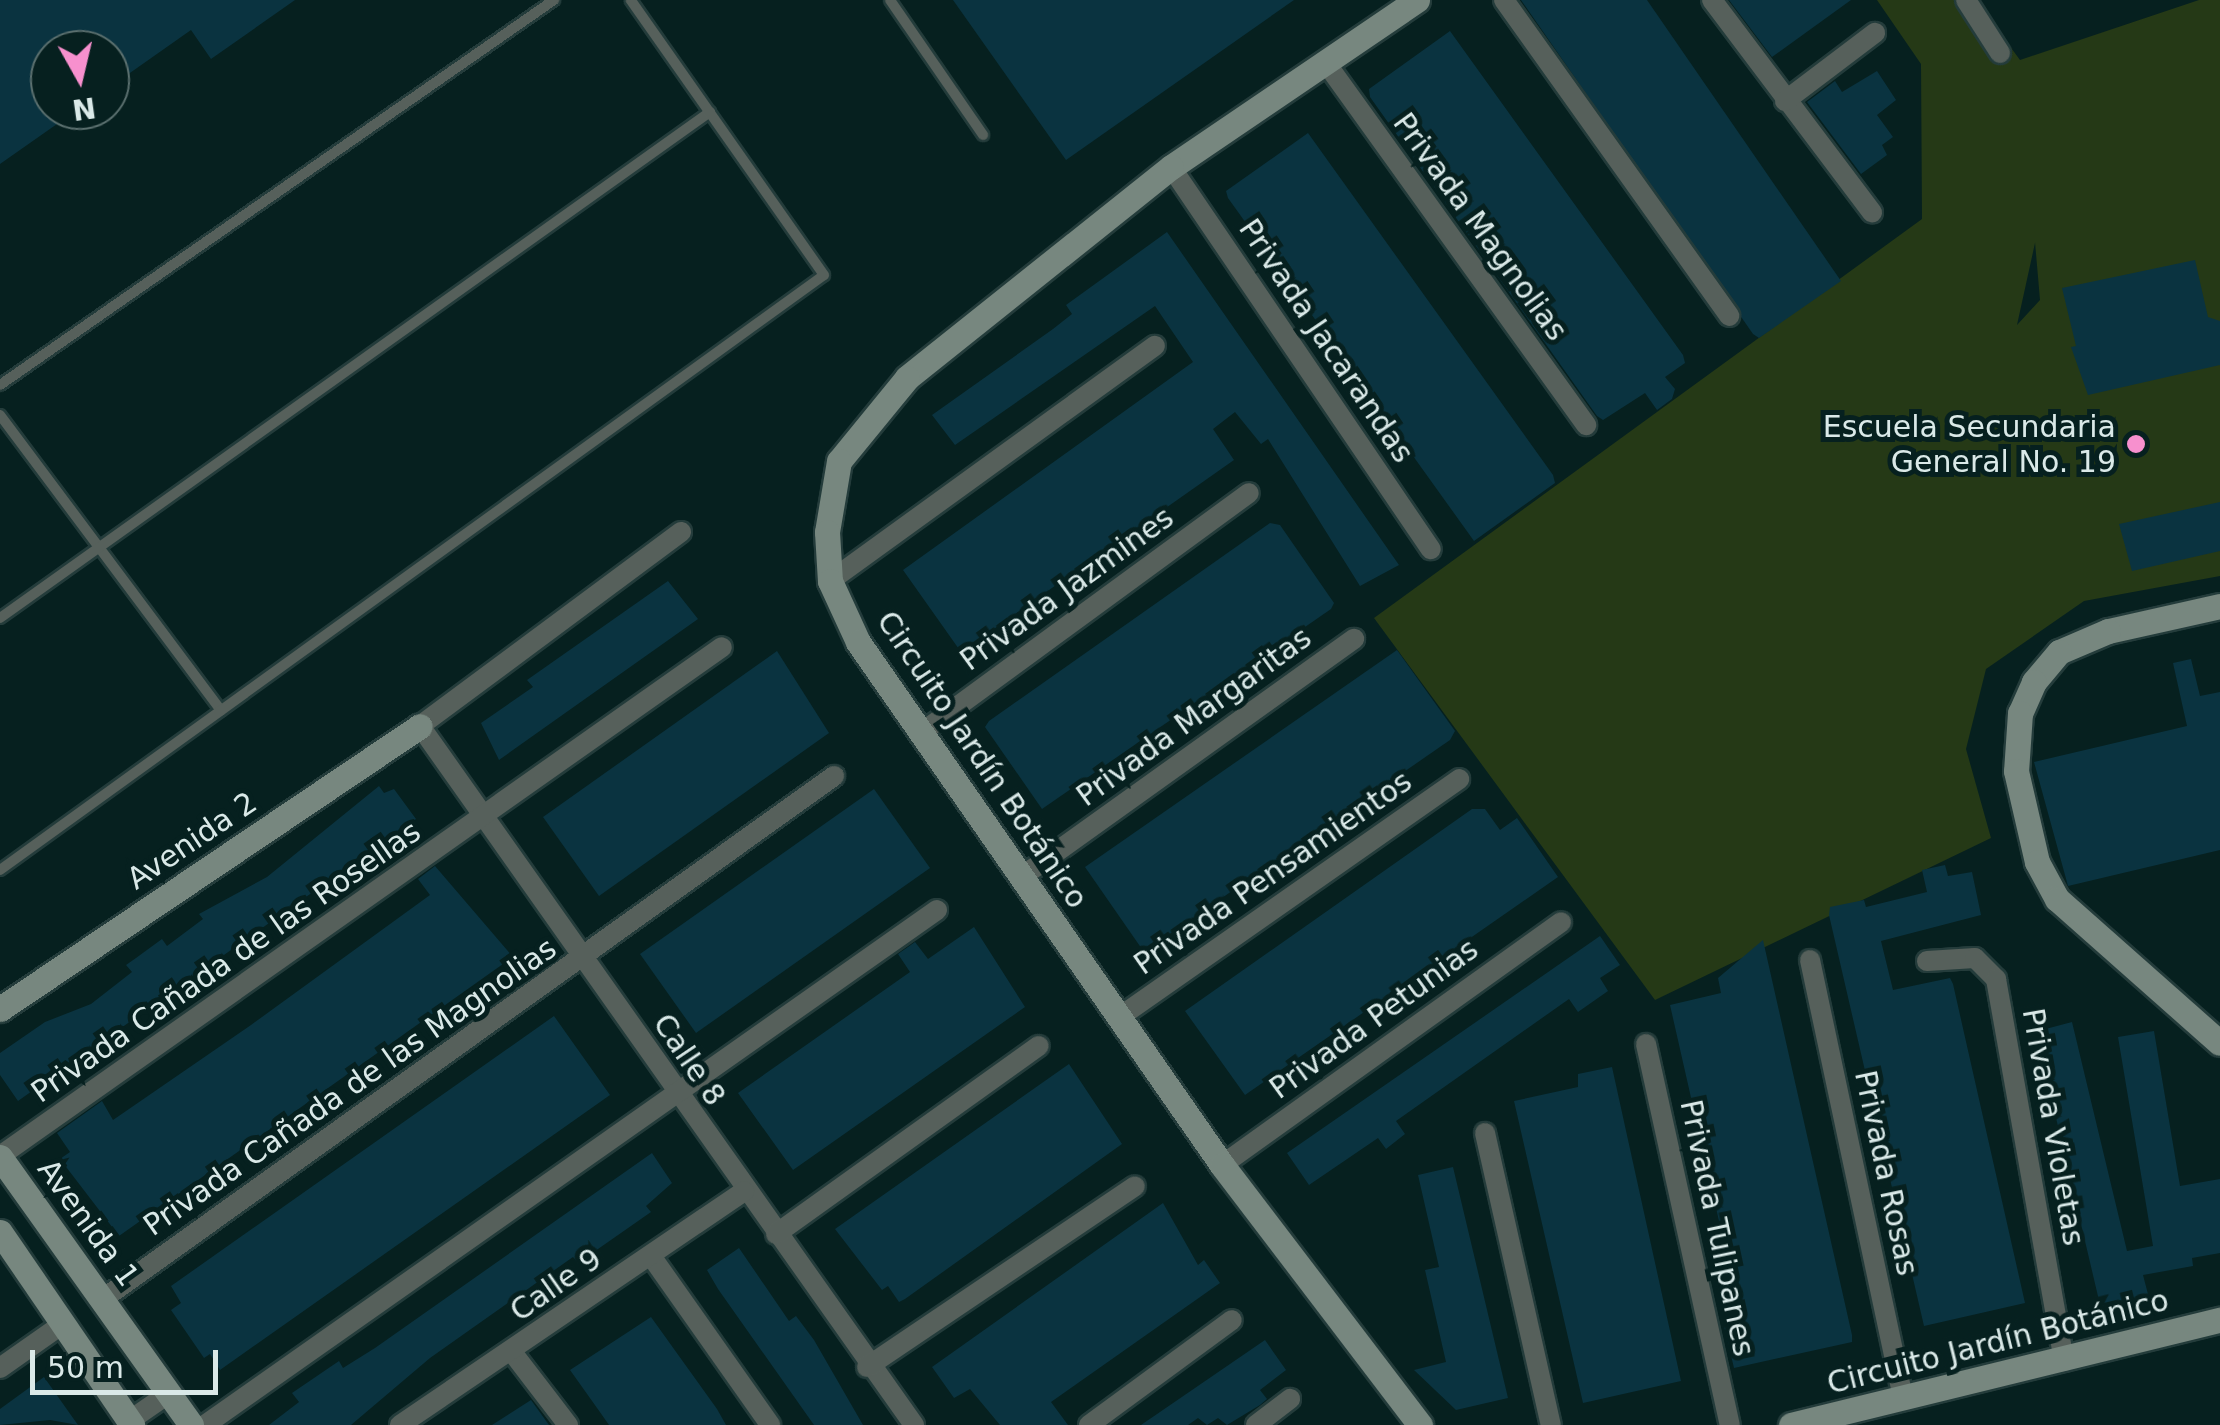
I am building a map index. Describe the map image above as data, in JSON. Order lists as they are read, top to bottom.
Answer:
{
  "streets": {
    "street": [
      "Privada Magnolias",
      "Privada Jacarandas",
      "Privada Jazmines",
      "Privada Margaritas",
      "Circuito Jardín Botánico",
      "Avenida 2",
      "Privada Pensamientos",
      "Privada Cañada de las Rosellas",
      "Privada Petunias",
      "Calle 8",
      "Privada Cañada de las Magnolias",
      "Privada Violetas",
      "Privada Rosas",
      "Avenida 1",
      "Privada Tulipanes",
      "Calle 9"
    ]
  },
  "crossings": [
    ["Privada Magnolias", "Circuito Jardín Botánico"],
    ["Privada Jacarandas", "Circuito Jardín Botánico"],
    ["Privada Jazmines", "Circuito Jardín Botánico"],
    ["Privada Margaritas", "Circuito Jardín Botánico"],
    ["Circuito Jardín Botánico", "Privada Pensamientos"],
    ["Circuito Jardín Botánico", "Privada Petunias"],
    ["Circuito Jardín Botánico", "Privada Violetas"],
    ["Circuito Jardín Botánico", "Privada Rosas"],
    ["Avenida 2", "Calle 8"],
    ["Privada Cañada de las Rosellas", "Calle 8"],
    ["Privada Cañada de las Rosellas", "Avenida 1"],
    ["Calle 8", "Privada Cañada de las Magnolias"],
    ["Calle 8", "Calle 9"],
    ["Privada Cañada de las Magnolias", "Avenida 1"]
  ],
  "places": ["Escuela Secundaria General No. 19"],
  "scale_bar": "50 m",
  "north": "bottom"
}
